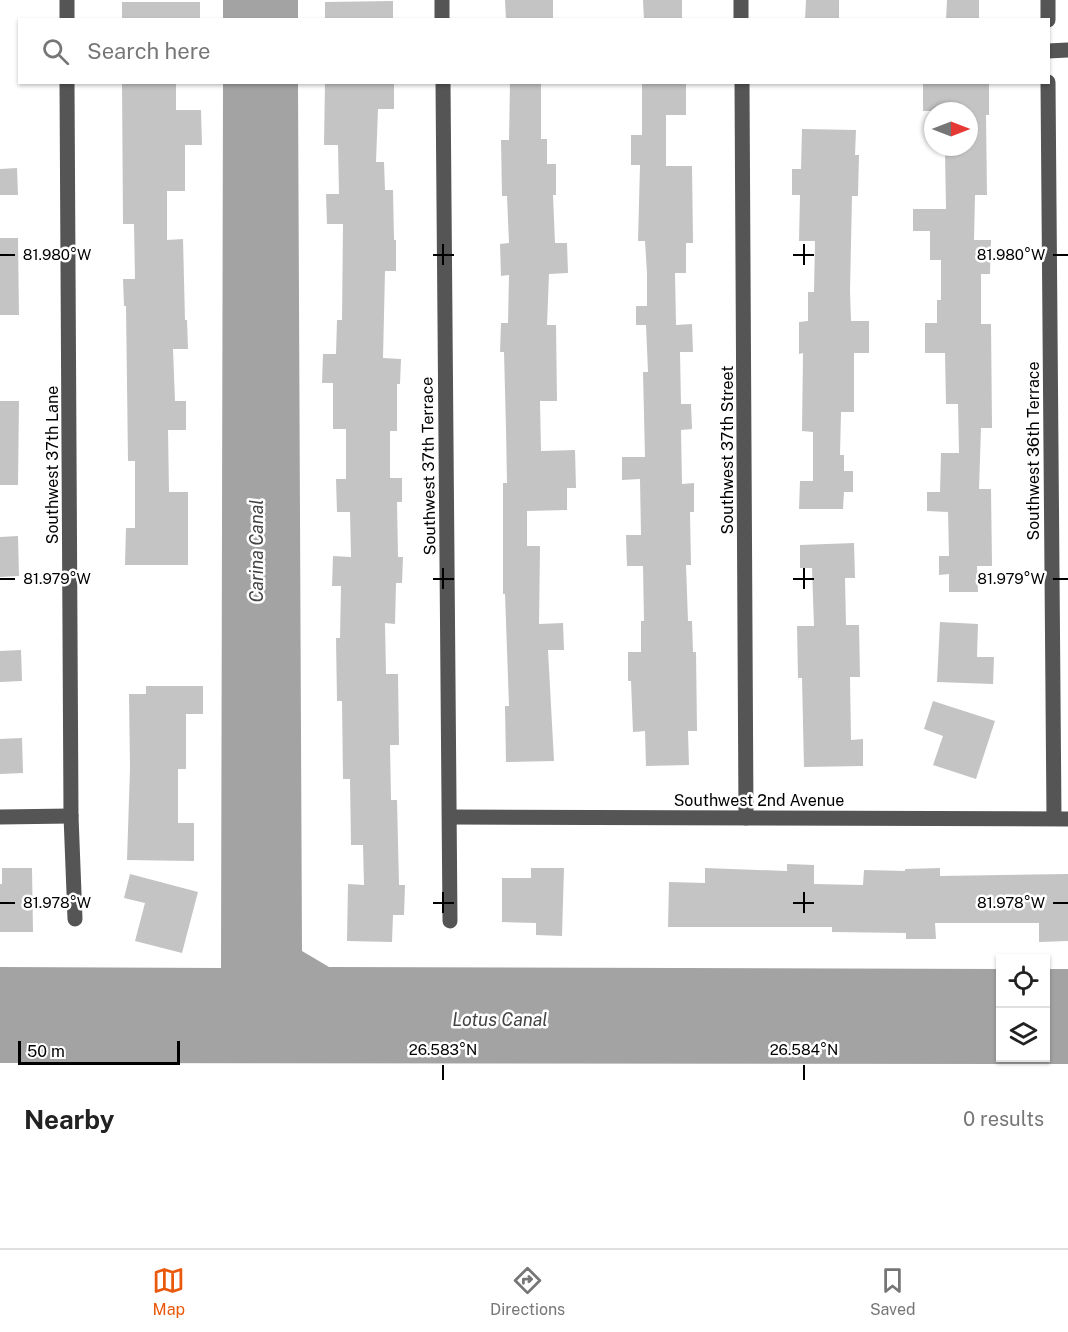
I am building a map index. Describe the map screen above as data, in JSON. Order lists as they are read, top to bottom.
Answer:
{
  "streets": {
    "street": [
      "Southwest 37th Street",
      "Southwest 36th Terrace",
      "Southwest 37th Lane",
      "Southwest 37th Terrace",
      "Southwest 2nd Avenue"
    ]
  },
  "crossings": [
    ["Southwest 37th Street", "Southwest 2nd Avenue"],
    ["Southwest 36th Terrace", "Southwest 2nd Avenue"],
    ["Southwest 37th Terrace", "Southwest 2nd Avenue"]
  ],
  "water": ["Carina Canal", "Lotus Canal"],
  "scale_bar": "50 m",
  "north": "right",
  "page": {
    "search": "Search here",
    "scale": "50 m",
    "heading": ["Nearby", "0 results"],
    "nav": ["Map", "Directions", "Saved"]
  },
  "coordinates": [
    "81.980°W",
    "81.979°W",
    "81.978°W",
    "26.583°N",
    "26.584°N"
  ]
}
